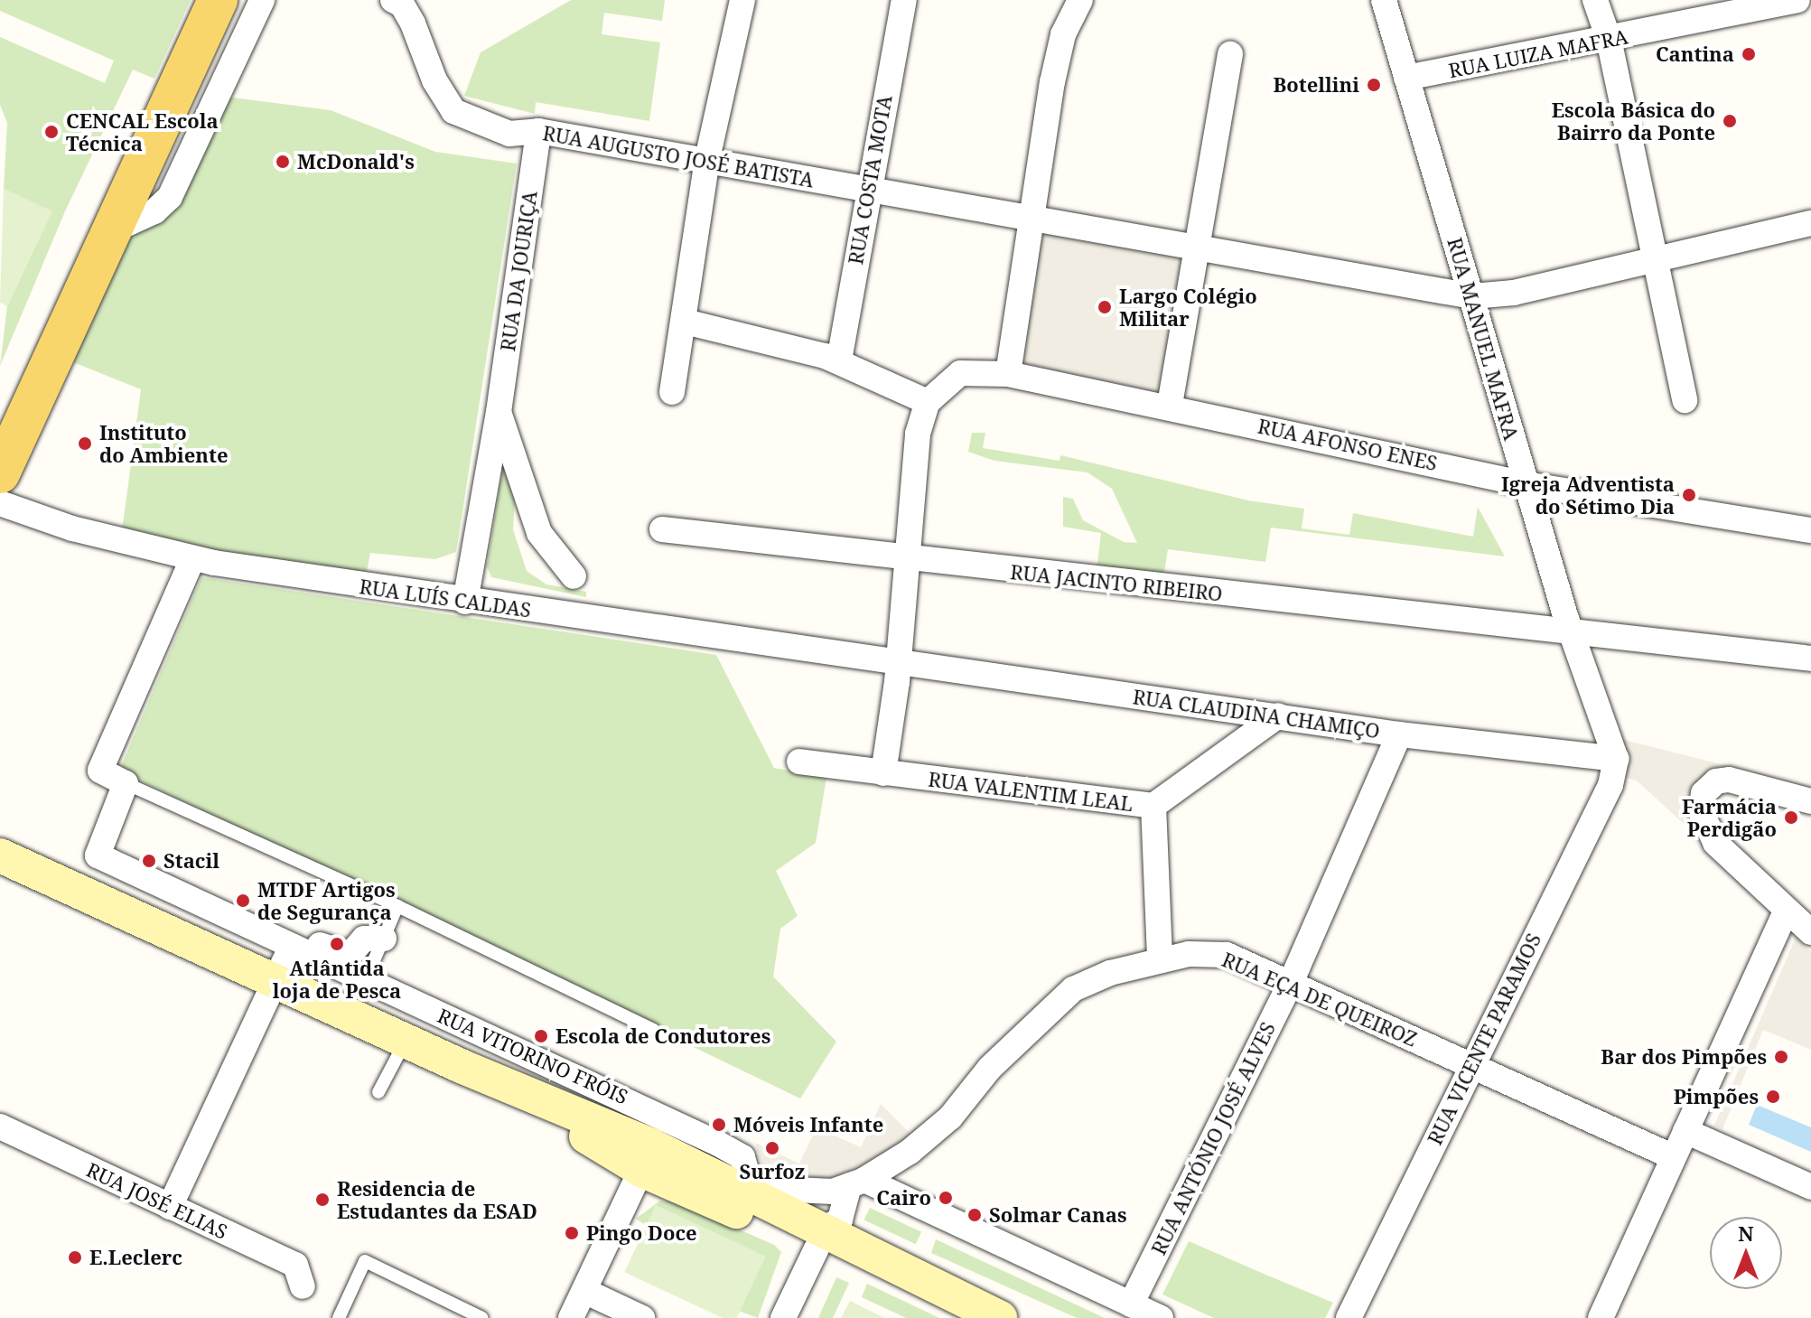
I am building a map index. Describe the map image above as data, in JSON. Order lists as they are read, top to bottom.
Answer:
{
  "streets": {
    "main road": ["RUA VITORINO FRÓIS"],
    "street": [
      "RUA LUIZA MAFRA",
      "RUA AUGUSTO JOSÉ BATISTA",
      "RUA COSTA MOTA",
      "RUA DA JOURIÇA",
      "RUA MANUEL MAFRA",
      "RUA AFONSO ENES",
      "RUA JACINTO RIBEIRO",
      "RUA LUÍS CALDAS",
      "RUA CLAUDINA CHAMIÇO",
      "RUA VALENTIM LEAL",
      "RUA EÇA DE QUEIROZ",
      "RUA VICENTE PARAMOS",
      "RUA ANTÓNIO JOSÉ ALVES",
      "RUA JOSÉ ELIAS"
    ]
  },
  "crossings": [
    ["RUA LUIZA MAFRA", "RUA MANUEL MAFRA"],
    ["RUA AUGUSTO JOSÉ BATISTA", "RUA COSTA MOTA"],
    ["RUA AUGUSTO JOSÉ BATISTA", "RUA DA JOURIÇA"],
    ["RUA AUGUSTO JOSÉ BATISTA", "RUA MANUEL MAFRA"],
    ["RUA DA JOURIÇA", "RUA LUÍS CALDAS"],
    ["RUA MANUEL MAFRA", "RUA AFONSO ENES"],
    ["RUA MANUEL MAFRA", "RUA JACINTO RIBEIRO"],
    ["RUA MANUEL MAFRA", "RUA CLAUDINA CHAMIÇO"],
    ["RUA MANUEL MAFRA", "RUA VICENTE PARAMOS"],
    ["RUA LUÍS CALDAS", "RUA CLAUDINA CHAMIÇO"],
    ["RUA CLAUDINA CHAMIÇO", "RUA VALENTIM LEAL"],
    ["RUA CLAUDINA CHAMIÇO", "RUA VICENTE PARAMOS"],
    ["RUA CLAUDINA CHAMIÇO", "RUA ANTÓNIO JOSÉ ALVES"],
    ["RUA EÇA DE QUEIROZ", "RUA VICENTE PARAMOS"],
    ["RUA EÇA DE QUEIROZ", "RUA ANTÓNIO JOSÉ ALVES"]
  ],
  "places": [
    "Cantina",
    "Botellini",
    "Escola Básica do Bairro da Ponte",
    "CENCAL Escola Técnica",
    "McDonald's",
    "Largo Colégio Militar",
    "Instituto do Ambiente",
    "Igreja Adventista do Sétimo Dia",
    "Farmácia Perdigão",
    "Stacil",
    "MTDF Artigos de Segurança",
    "Atlântida loja de Pesca",
    "Escola de Condutores",
    "Bar dos Pimpões",
    "Pimpões",
    "Móveis Infante",
    "Surfoz",
    "Cairo",
    "Residencia de Estudantes da ESAD",
    "Solmar Canas",
    "Pingo Doce",
    "E.Leclerc"
  ],
  "north": "top"
}
